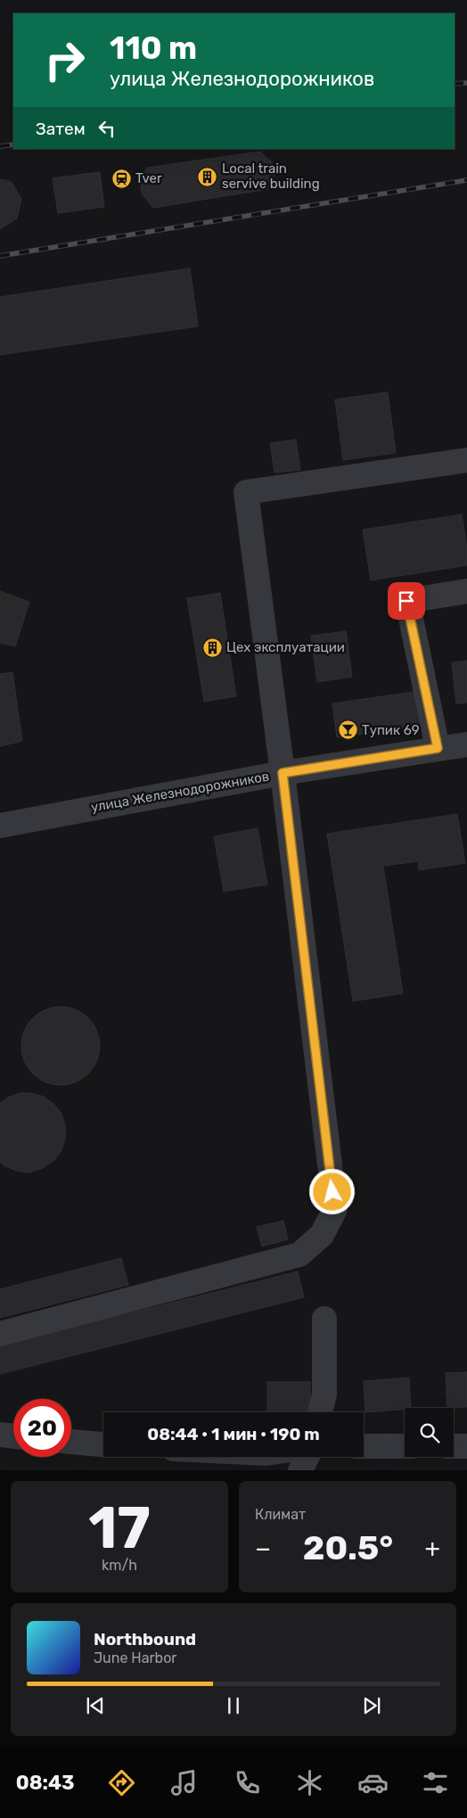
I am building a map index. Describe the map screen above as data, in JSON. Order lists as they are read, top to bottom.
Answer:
{
  "streets": {
    "street": ["улица Железнодорожников"]
  },
  "places": {
    "building": ["Local train servive building", "Цех эксплуатации"],
    "station": ["Tver"],
    "bar": ["Тупик 69"]
  },
  "page": {
    "turn": ["110 m", "улица Железнодорожников"],
    "then": "Затем",
    "limit": "20",
    "trip": "08:44 · 1 мин · 190 m",
    "tile": [
      ["17", "km/h"],
      "Климат"
    ],
    "heat": ["−", "20.5°", "+"],
    "song": ["Northbound", "June Harbor"],
    "tabs": "08:43"
  }
}
